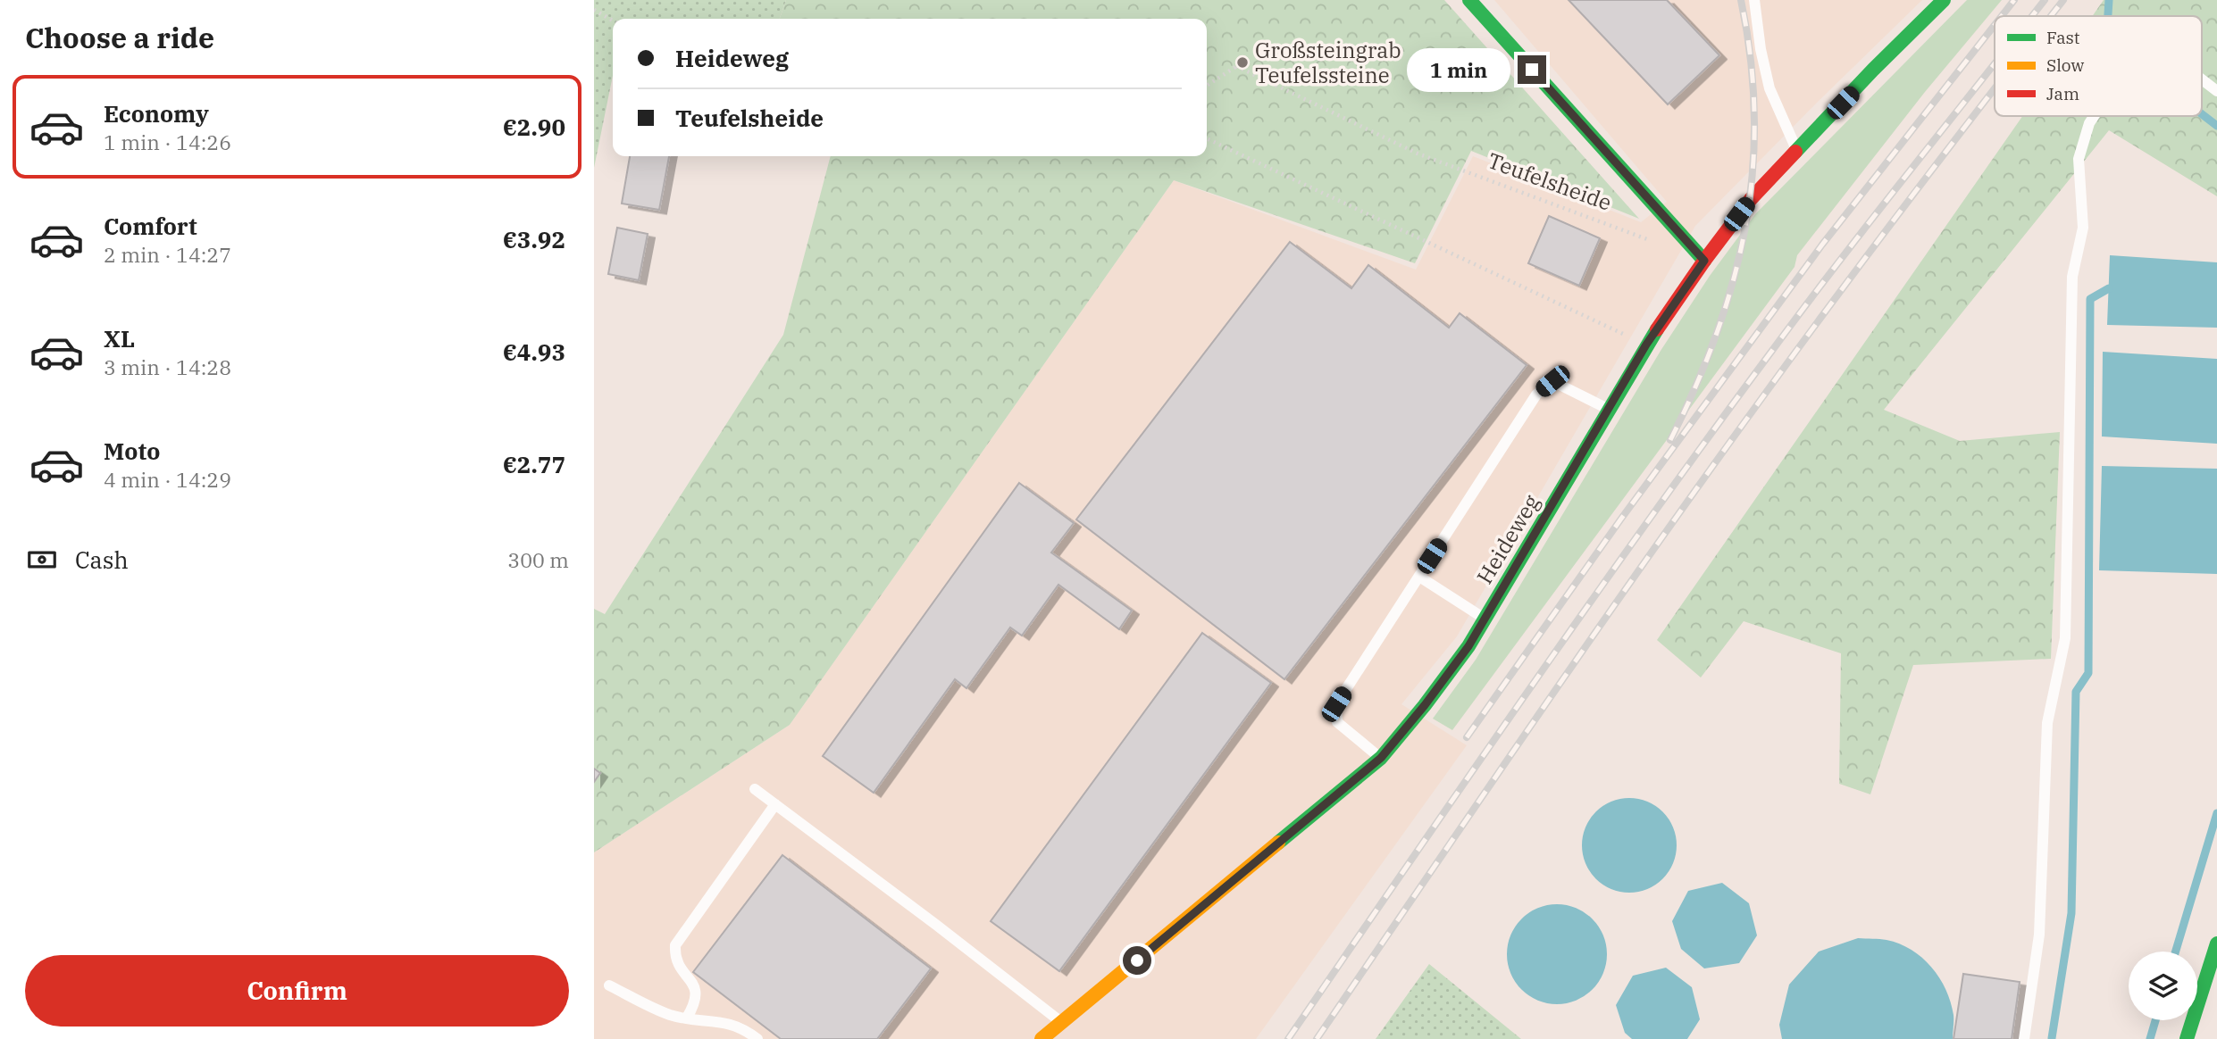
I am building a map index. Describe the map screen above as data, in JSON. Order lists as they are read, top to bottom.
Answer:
{
  "streets": {
    "street": ["Teufelsheide", "Heideweg"]
  },
  "crossings": [
    ["Teufelsheide", "Heideweg"]
  ],
  "places": ["Großsteingrab Teufelssteine"],
  "legend": ["Fast", "Slow", "Jam"],
  "page": {
    "heading": "Choose a ride",
    "banner": ["Heideweg", "Teufelsheide"],
    "bubble": "1 min",
    "list": [
      {
        "name": "Economy",
        "note": "1 min · 14:26",
        "value": "€2.90"
      },
      {
        "name": "Comfort",
        "note": "2 min · 14:27",
        "value": "€3.92"
      },
      {
        "name": "XL",
        "note": "3 min · 14:28",
        "value": "€4.93"
      },
      {
        "name": "Moto",
        "note": "4 min · 14:29",
        "value": "€2.77"
      }
    ],
    "pay": ["Cash", "300 m"],
    "buttons": "Confirm"
  }
}
